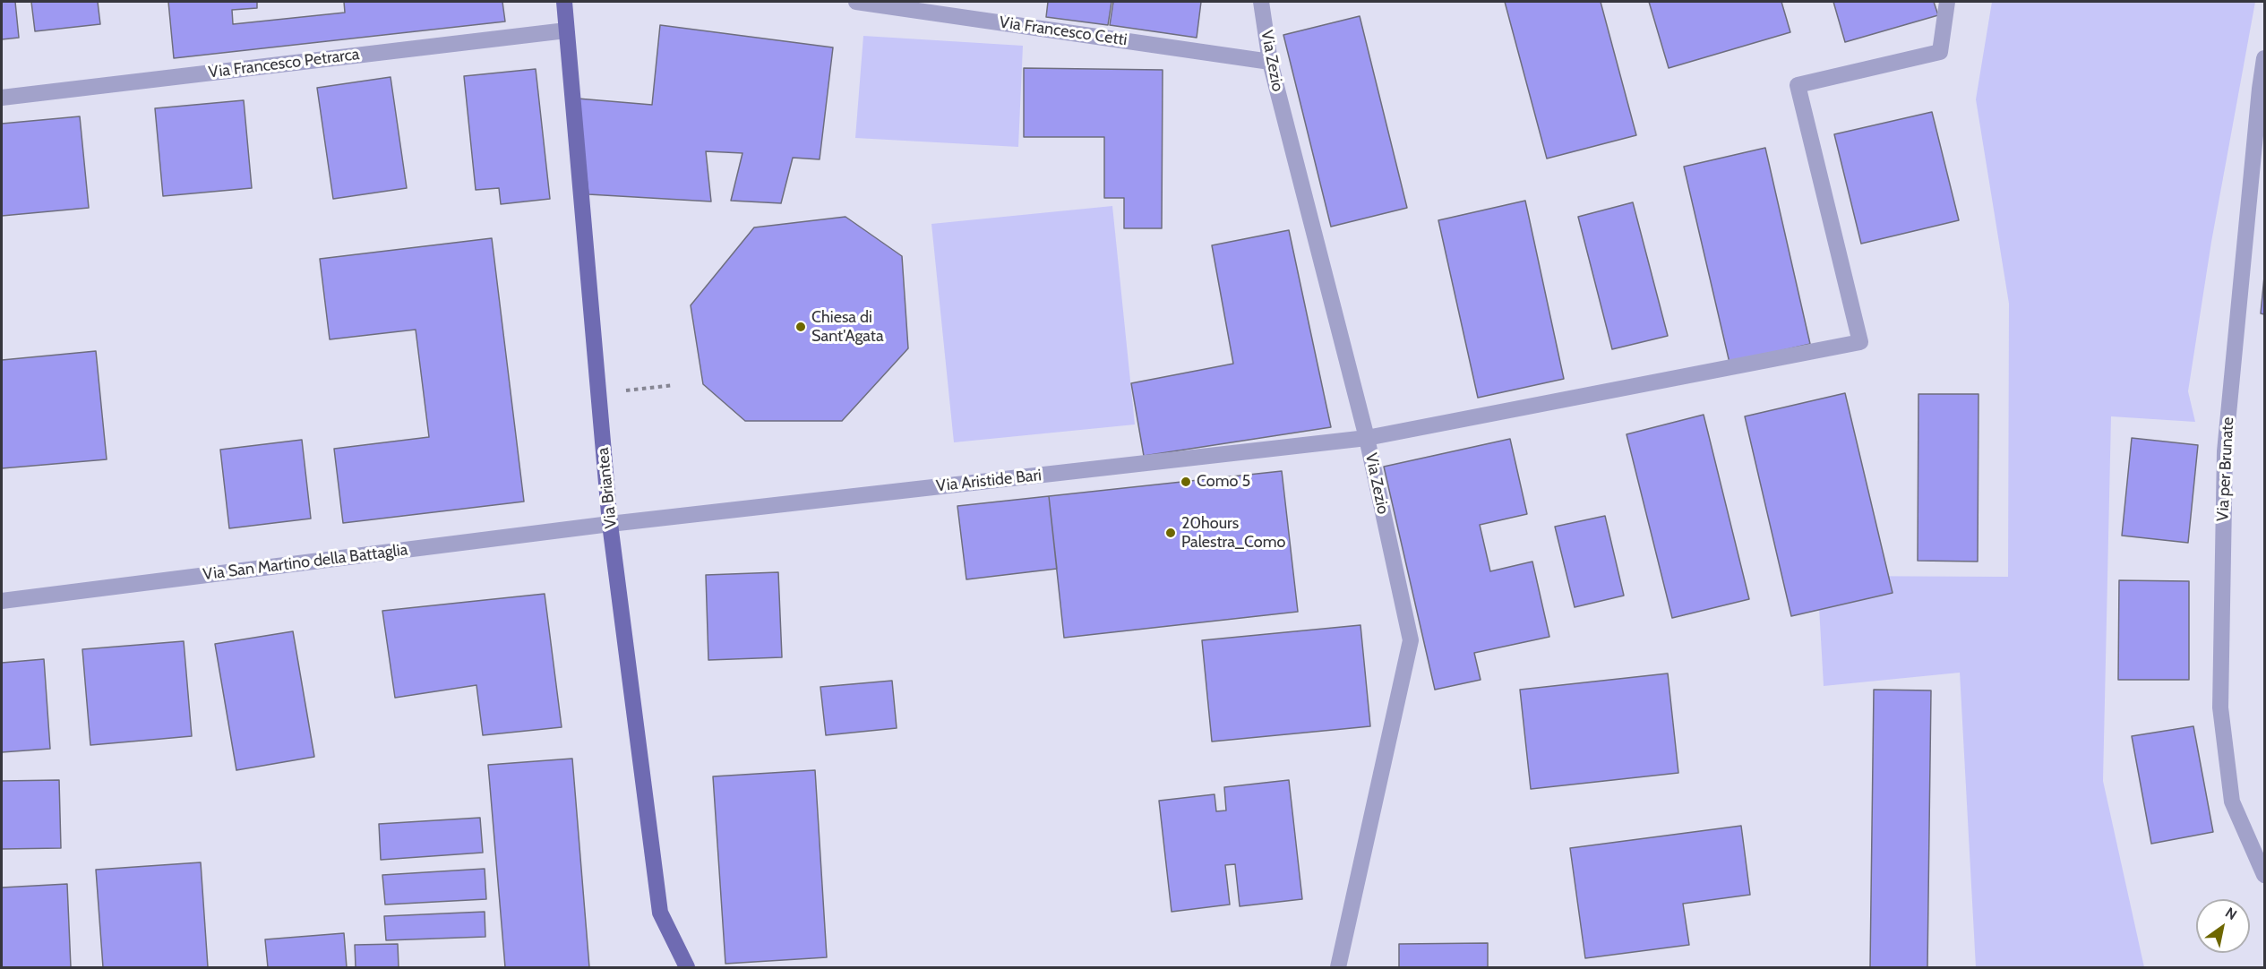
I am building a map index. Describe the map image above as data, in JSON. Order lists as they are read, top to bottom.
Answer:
{
  "streets": {
    "main road": ["Via Briantea"],
    "street": [
      "Via Francesco Cetti",
      "Via Zezio",
      "Via Francesco Petrarca",
      "Via per Brunate",
      "Via Aristide Bari",
      "Via San Martino della Battaglia"
    ]
  },
  "crossings": [
    ["Via Francesco Cetti", "Via Zezio"],
    ["Via Zezio", "Via Aristide Bari"],
    ["Via Francesco Petrarca", "Via Briantea"],
    ["Via Aristide Bari", "Via Briantea"],
    ["Via Aristide Bari", "Via San Martino della Battaglia"],
    ["Via Briantea", "Via San Martino della Battaglia"]
  ],
  "places": ["Chiesa di Sant'Agata", "Como 5", "20hours Palestra_Como"],
  "north": "top right"
}
